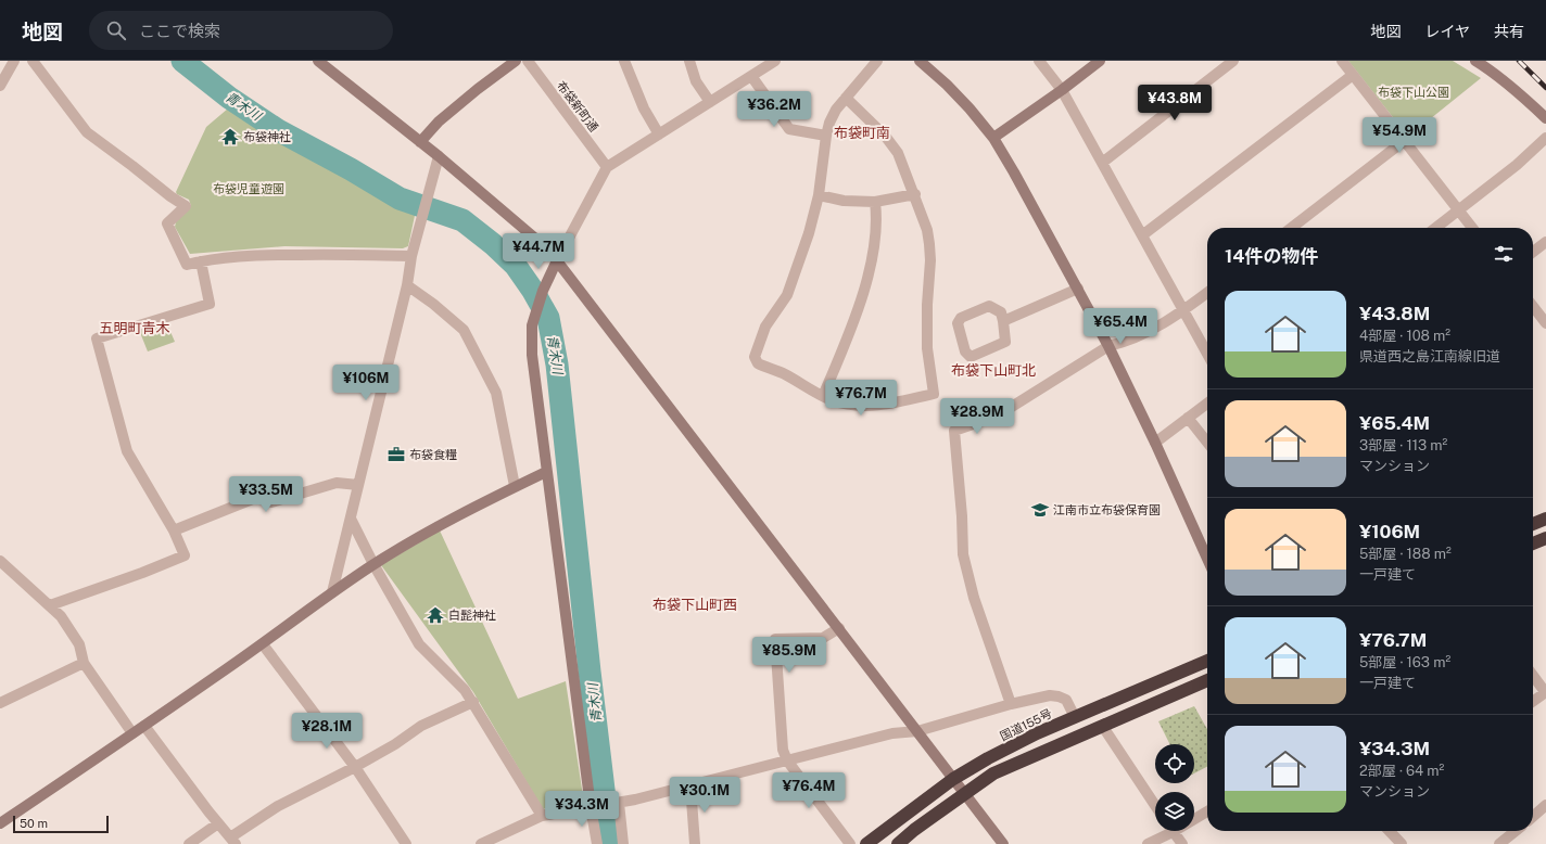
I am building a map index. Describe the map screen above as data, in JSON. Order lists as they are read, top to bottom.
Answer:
{
  "streets": {
    "highway": ["国道155号"],
    "street": ["布袋新町通"]
  },
  "districts": [
    "布袋町南",
    "五明町青木",
    "布袋下山町北",
    "布袋下山町西"
  ],
  "water": ["青木川"],
  "parks": ["布袋下山公園", "布袋児童遊園"],
  "places": {
    "temple": ["布袋神社", "白髭神社"],
    "office": ["布袋食糧"],
    "school or university": ["江南市立布袋保育園"]
  },
  "scale_bar": "50 m",
  "page": {
    "header": "地図",
    "search": "ここで検索",
    "nav": ["地図", "レイヤ", "共有"],
    "price": [
      "¥43.8M",
      "¥36.2M",
      "¥54.9M",
      "¥44.7M",
      "¥65.4M",
      "¥106M",
      "¥76.7M",
      "¥28.9M",
      "¥33.5M",
      "¥85.9M",
      "¥28.1M",
      "¥76.4M",
      "¥30.1M",
      "¥34.3M"
    ],
    "heading": "14件の物件",
    "list": [
      {
        "name": "¥43.8M",
        "note": "4部屋 · 108 m² · 県道西之島江南線旧道"
      },
      {
        "name": "¥65.4M",
        "note": "3部屋 · 113 m² · マンション"
      },
      {
        "name": "¥106M",
        "note": "5部屋 · 188 m² · 一戸建て"
      },
      {
        "name": "¥76.7M",
        "note": "5部屋 · 163 m² · 一戸建て"
      },
      {
        "name": "¥34.3M",
        "note": "2部屋 · 64 m² · マンション"
      }
    ],
    "scale": "50 m"
  }
}
